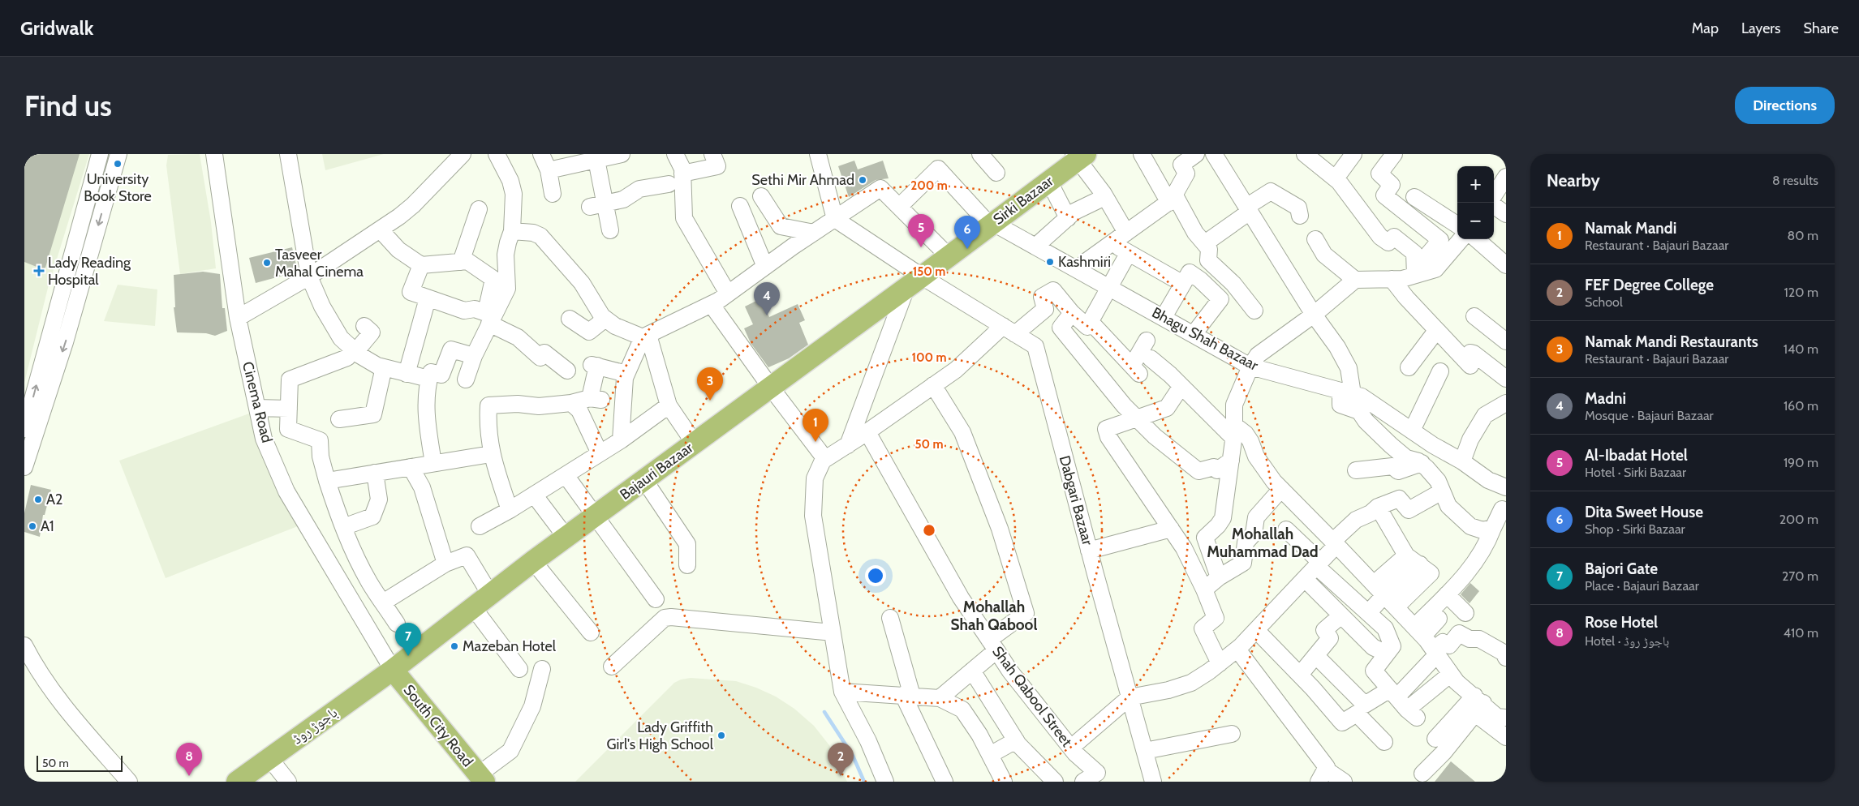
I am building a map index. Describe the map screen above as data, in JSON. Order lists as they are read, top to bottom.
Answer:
{
  "streets": {
    "main road": [
      "Sirki Bazaar",
      "Bajauri Bazaar",
      "باجوڑ روڈ",
      "South City Road"
    ],
    "street": [
      "Bhagu Shah Bazaar",
      "Cinema Road",
      "Dabgari Bazaar",
      "Shah Qabool Street"
    ]
  },
  "crossings": [
    ["Sirki Bazaar", "Bhagu Shah Bazaar"],
    ["Sirki Bazaar", "Bajauri Bazaar"],
    ["Sirki Bazaar", "Dabgari Bazaar"],
    ["Cinema Road", "Bajauri Bazaar"],
    ["Cinema Road", "باجوڑ روڈ"],
    ["Cinema Road", "South City Road"],
    ["Bajauri Bazaar", "Dabgari Bazaar"],
    ["Bajauri Bazaar", "باجوڑ روڈ"],
    ["Bajauri Bazaar", "South City Road"],
    ["باجوڑ روڈ", "South City Road"]
  ],
  "districts": ["Mohallah Muhammad Dad", "Mohallah Shah Qabool"],
  "places": {
    "other": [
      "University Book Store",
      "Sethi Mir Ahmad",
      "Kashmiri",
      "Tasveer Mahal Cinema",
      "A2",
      "A1",
      "Mazeban Hotel",
      "Lady Griffith Girl's High School"
    ],
    "health": ["Lady Reading Hospital"]
  },
  "scale_bar": "50 m",
  "page": {
    "header": "Gridwalk",
    "nav": ["Map", "Layers", "Share"],
    "buttons": "Directions",
    "title": "Find us",
    "heading": ["Nearby", "8 results"],
    "map_buttons": ["+", "−"],
    "list": [
      {
        "mark": "1",
        "name": "Namak Mandi",
        "note": "Restaurant · Bajauri Bazaar",
        "value": "80 m"
      },
      {
        "mark": "2",
        "name": "FEF Degree College",
        "note": "School",
        "value": "120 m"
      },
      {
        "mark": "3",
        "name": "Namak Mandi Restaurants",
        "note": "Restaurant · Bajauri Bazaar",
        "value": "140 m"
      },
      {
        "mark": "4",
        "name": "Madni",
        "note": "Mosque · Bajauri Bazaar",
        "value": "160 m"
      },
      {
        "mark": "5",
        "name": "Al-Ibadat Hotel",
        "note": "Hotel · Sirki Bazaar",
        "value": "190 m"
      },
      {
        "mark": "6",
        "name": "Dita Sweet House",
        "note": "Shop · Sirki Bazaar",
        "value": "200 m"
      },
      {
        "mark": "7",
        "name": "Bajori Gate",
        "note": "Place · Bajauri Bazaar",
        "value": "270 m"
      },
      {
        "mark": "8",
        "name": "Rose Hotel",
        "note": "Hotel · باجوڑ روڈ",
        "value": "410 m"
      }
    ],
    "pins": [
      "5",
      "6",
      "4",
      "3",
      "1",
      "7",
      "2",
      "8"
    ],
    "scale": "50 m"
  },
  "rings": [
    "200 m",
    "150 m",
    "100 m",
    "50 m"
  ]
}
